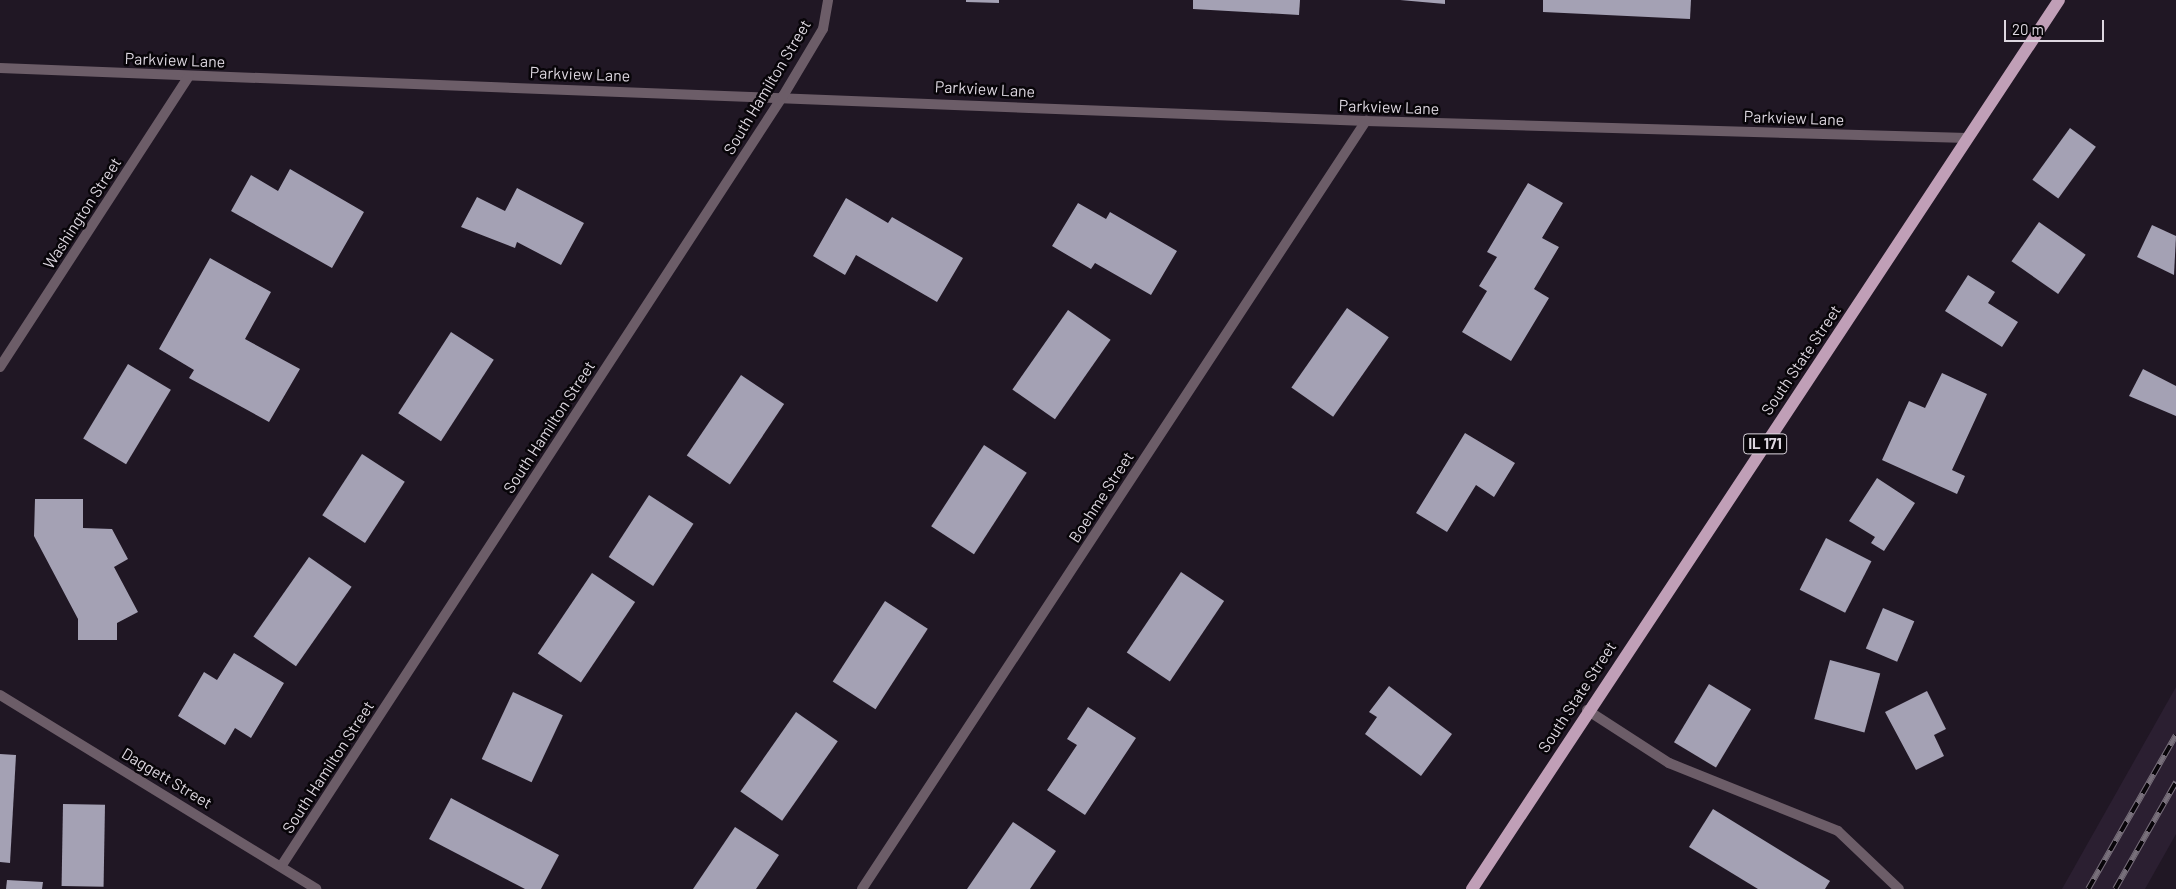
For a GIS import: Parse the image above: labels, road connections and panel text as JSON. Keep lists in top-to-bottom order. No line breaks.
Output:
{"streets":{"main road":["South State Street","IL 171"],"street":["Parkview Lane","South Hamilton Street","Washington Street","Boehme Street","Daggett Street"]},"crossings":[["Parkview Lane","South Hamilton Street"],["Parkview Lane","Washington Street"],["Parkview Lane","South State Street"],["Parkview Lane","Boehme Street"],["South Hamilton Street","Daggett Street"]],"scale_bar":"20 m"}
